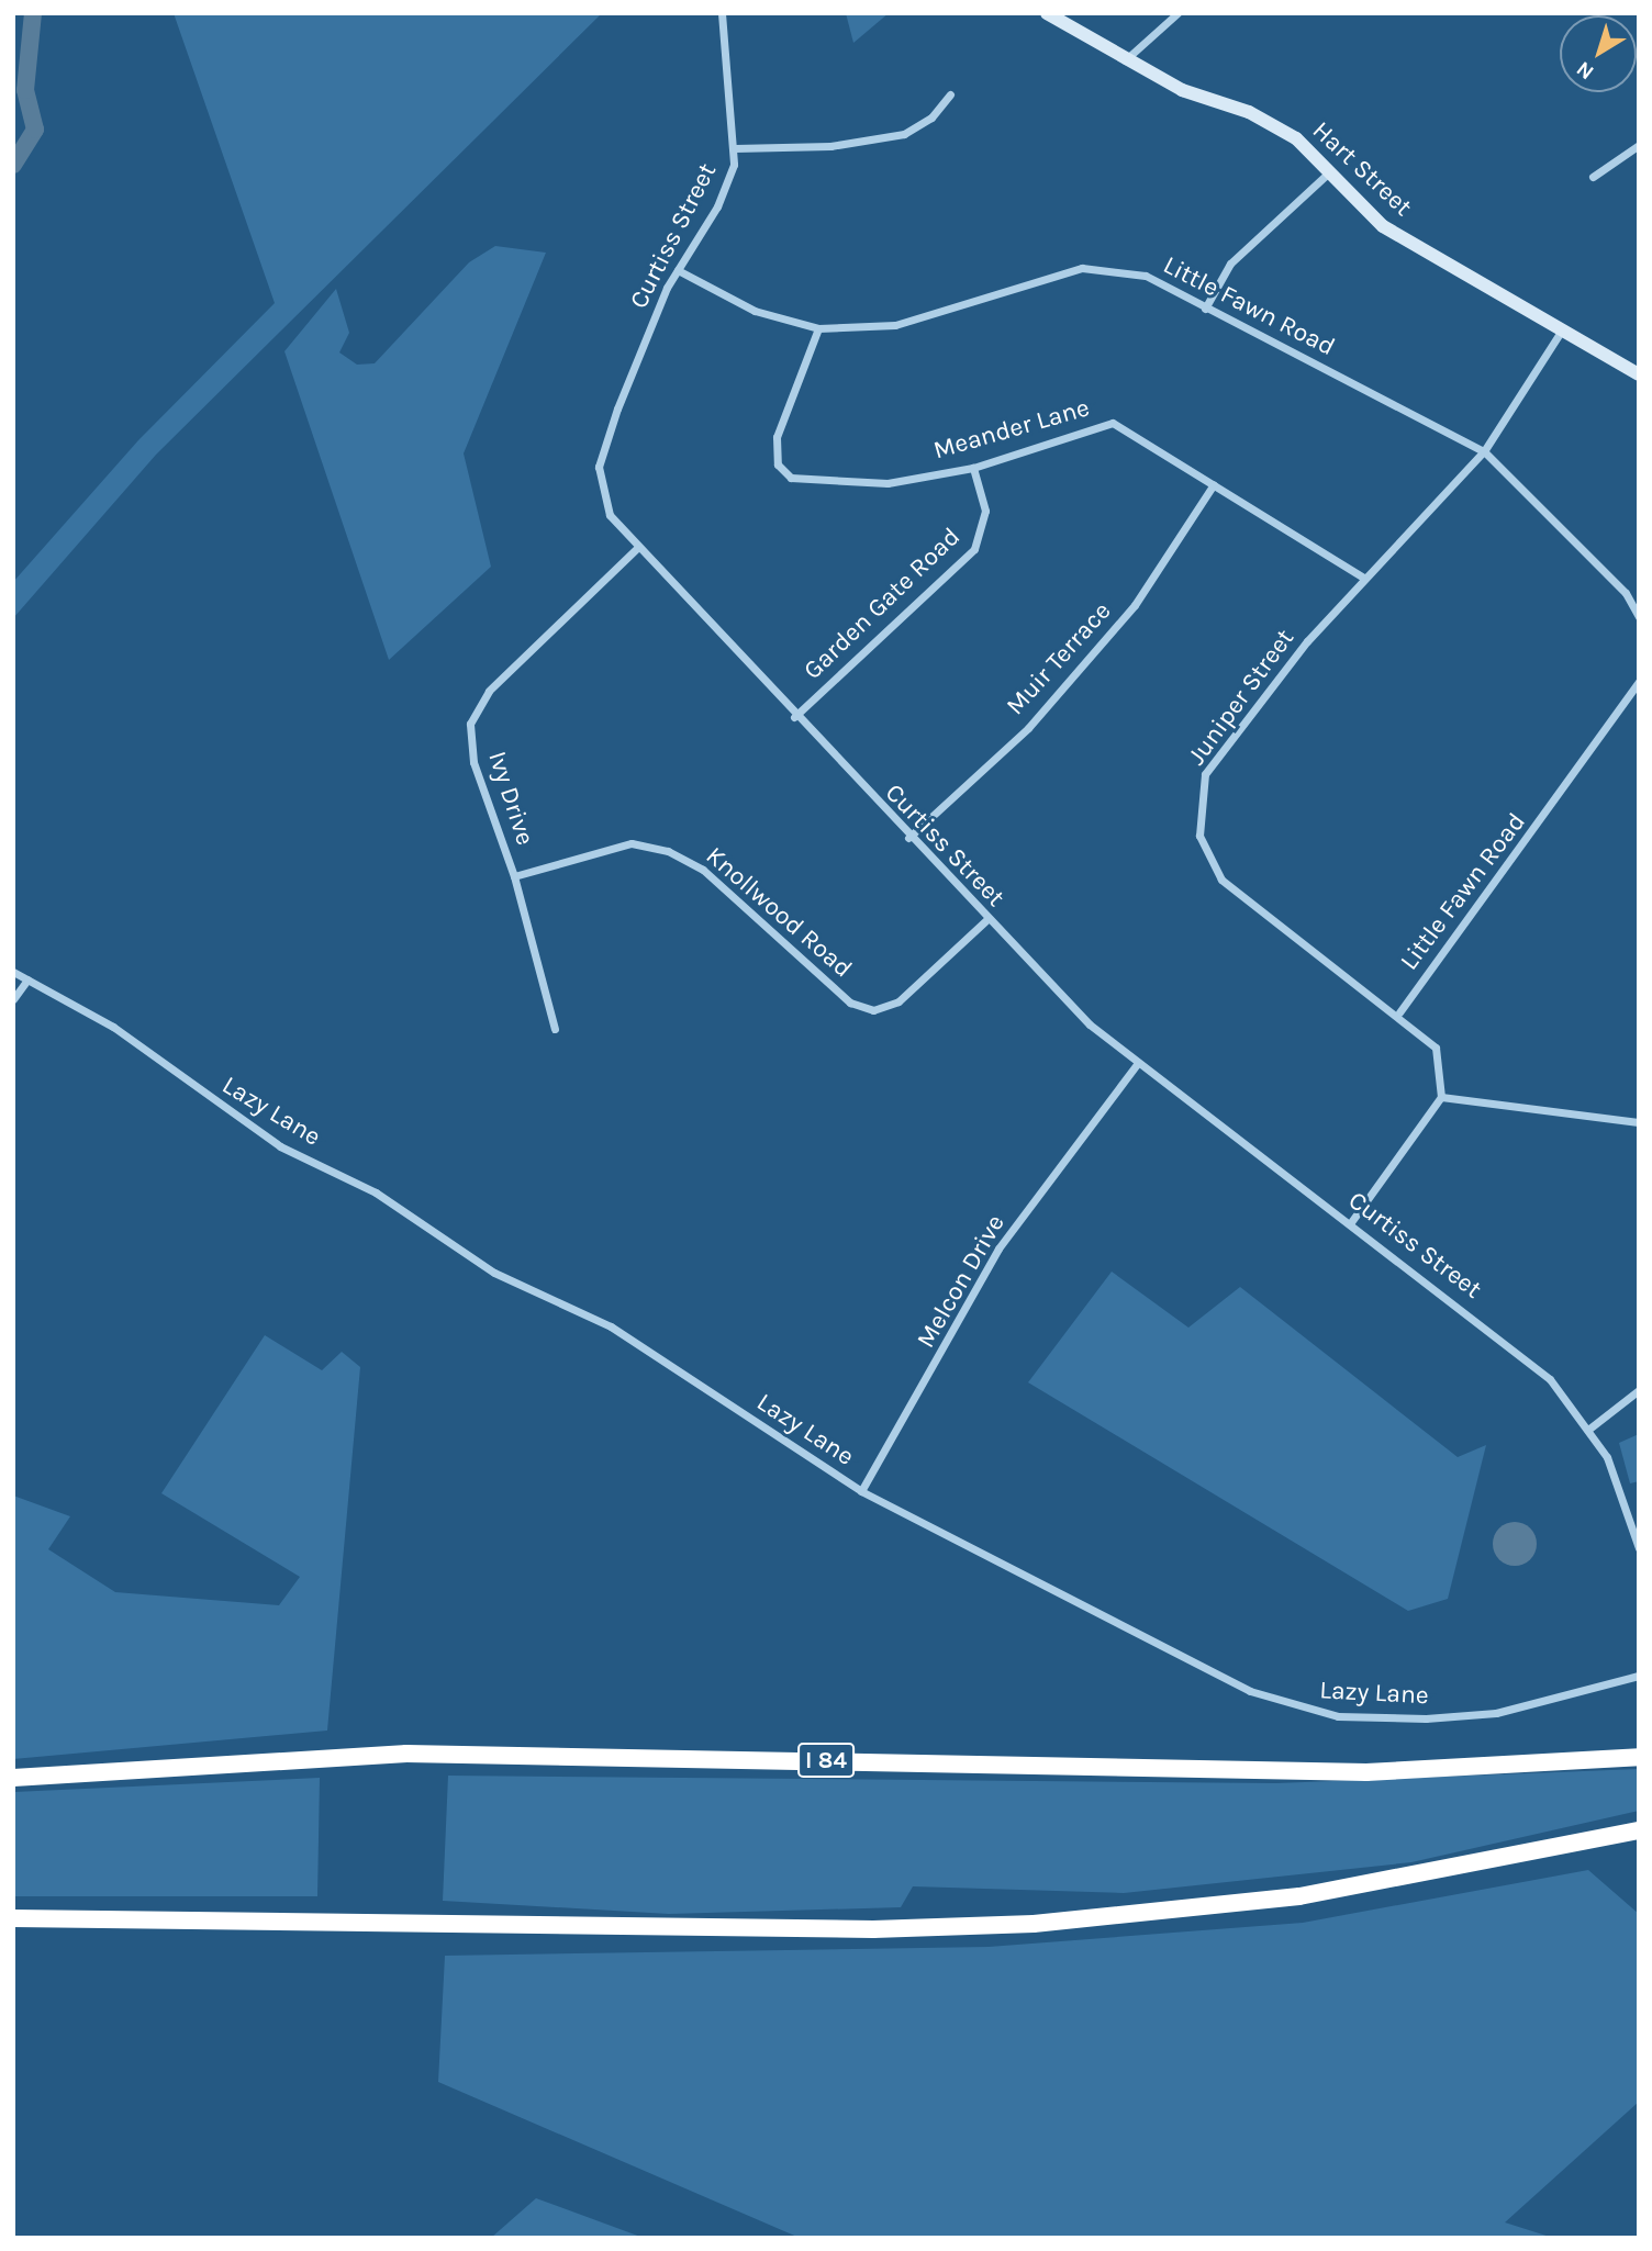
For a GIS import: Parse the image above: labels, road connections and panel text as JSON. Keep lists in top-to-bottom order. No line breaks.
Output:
{"streets":{"highway":["I 84"],"street":["Hart Street","Curtiss Street","Little Fawn Road","Meander Lane","Garden Gate Road","Muir Terrace","Juniper Street","Ivy Drive","Knollwood Road","Lazy Lane","Melcon Drive"]},"crossings":[["Hart Street","Juniper Street"],["Curtiss Street","Little Fawn Road"],["Curtiss Street","Garden Gate Road"],["Curtiss Street","Muir Terrace"],["Curtiss Street","Ivy Drive"],["Curtiss Street","Knollwood Road"],["Curtiss Street","Melcon Drive"],["Little Fawn Road","Meander Lane"],["Little Fawn Road","Juniper Street"],["Meander Lane","Garden Gate Road"],["Meander Lane","Muir Terrace"],["Meander Lane","Juniper Street"],["Ivy Drive","Knollwood Road"],["Lazy Lane","Melcon Drive"]],"north":"bottom left"}
